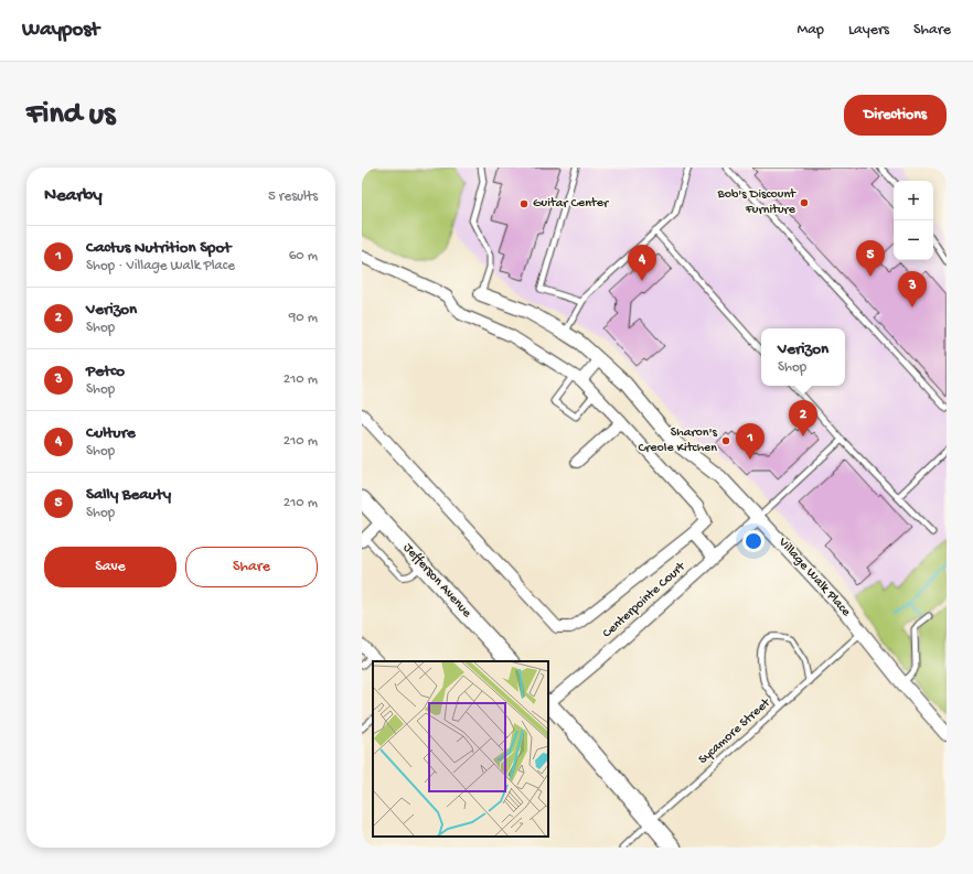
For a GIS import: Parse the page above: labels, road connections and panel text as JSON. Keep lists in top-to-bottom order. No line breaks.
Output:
{"streets":{"main road":["Jefferson Avenue"],"street":["Village Walk Place","Centerpointe Court"],"lane":["Sycamore Street"]},"crossings":[["Village Walk Place","Centerpointe Court"],["Village Walk Place","Sycamore Street"]],"places":["Bob's Discount Furniture","Guitar Center","Sharon's Creole Kitchen"],"page":{"header":"Waypost","nav":["Map","Layers","Share"],"buttons":["Directions",["Save","Share"]],"title":"Find us","heading":["Nearby","5 results"],"map_buttons":["+","−"],"list":[{"mark":"1","name":"Cactus Nutrition Spot","note":"Shop · Village Walk Place","value":"60 m"},{"mark":"2","name":"Verizon","note":"Shop","value":"90 m"},{"mark":"3","name":"Petco","note":"Shop","value":"210 m"},{"mark":"4","name":"Culture","note":"Shop","value":"210 m"},{"mark":"5","name":"Sally Beauty","note":"Shop","value":"210 m"}],"pins":["5","4","3","2","1"],"popup":["Verizon","Shop"]}}
